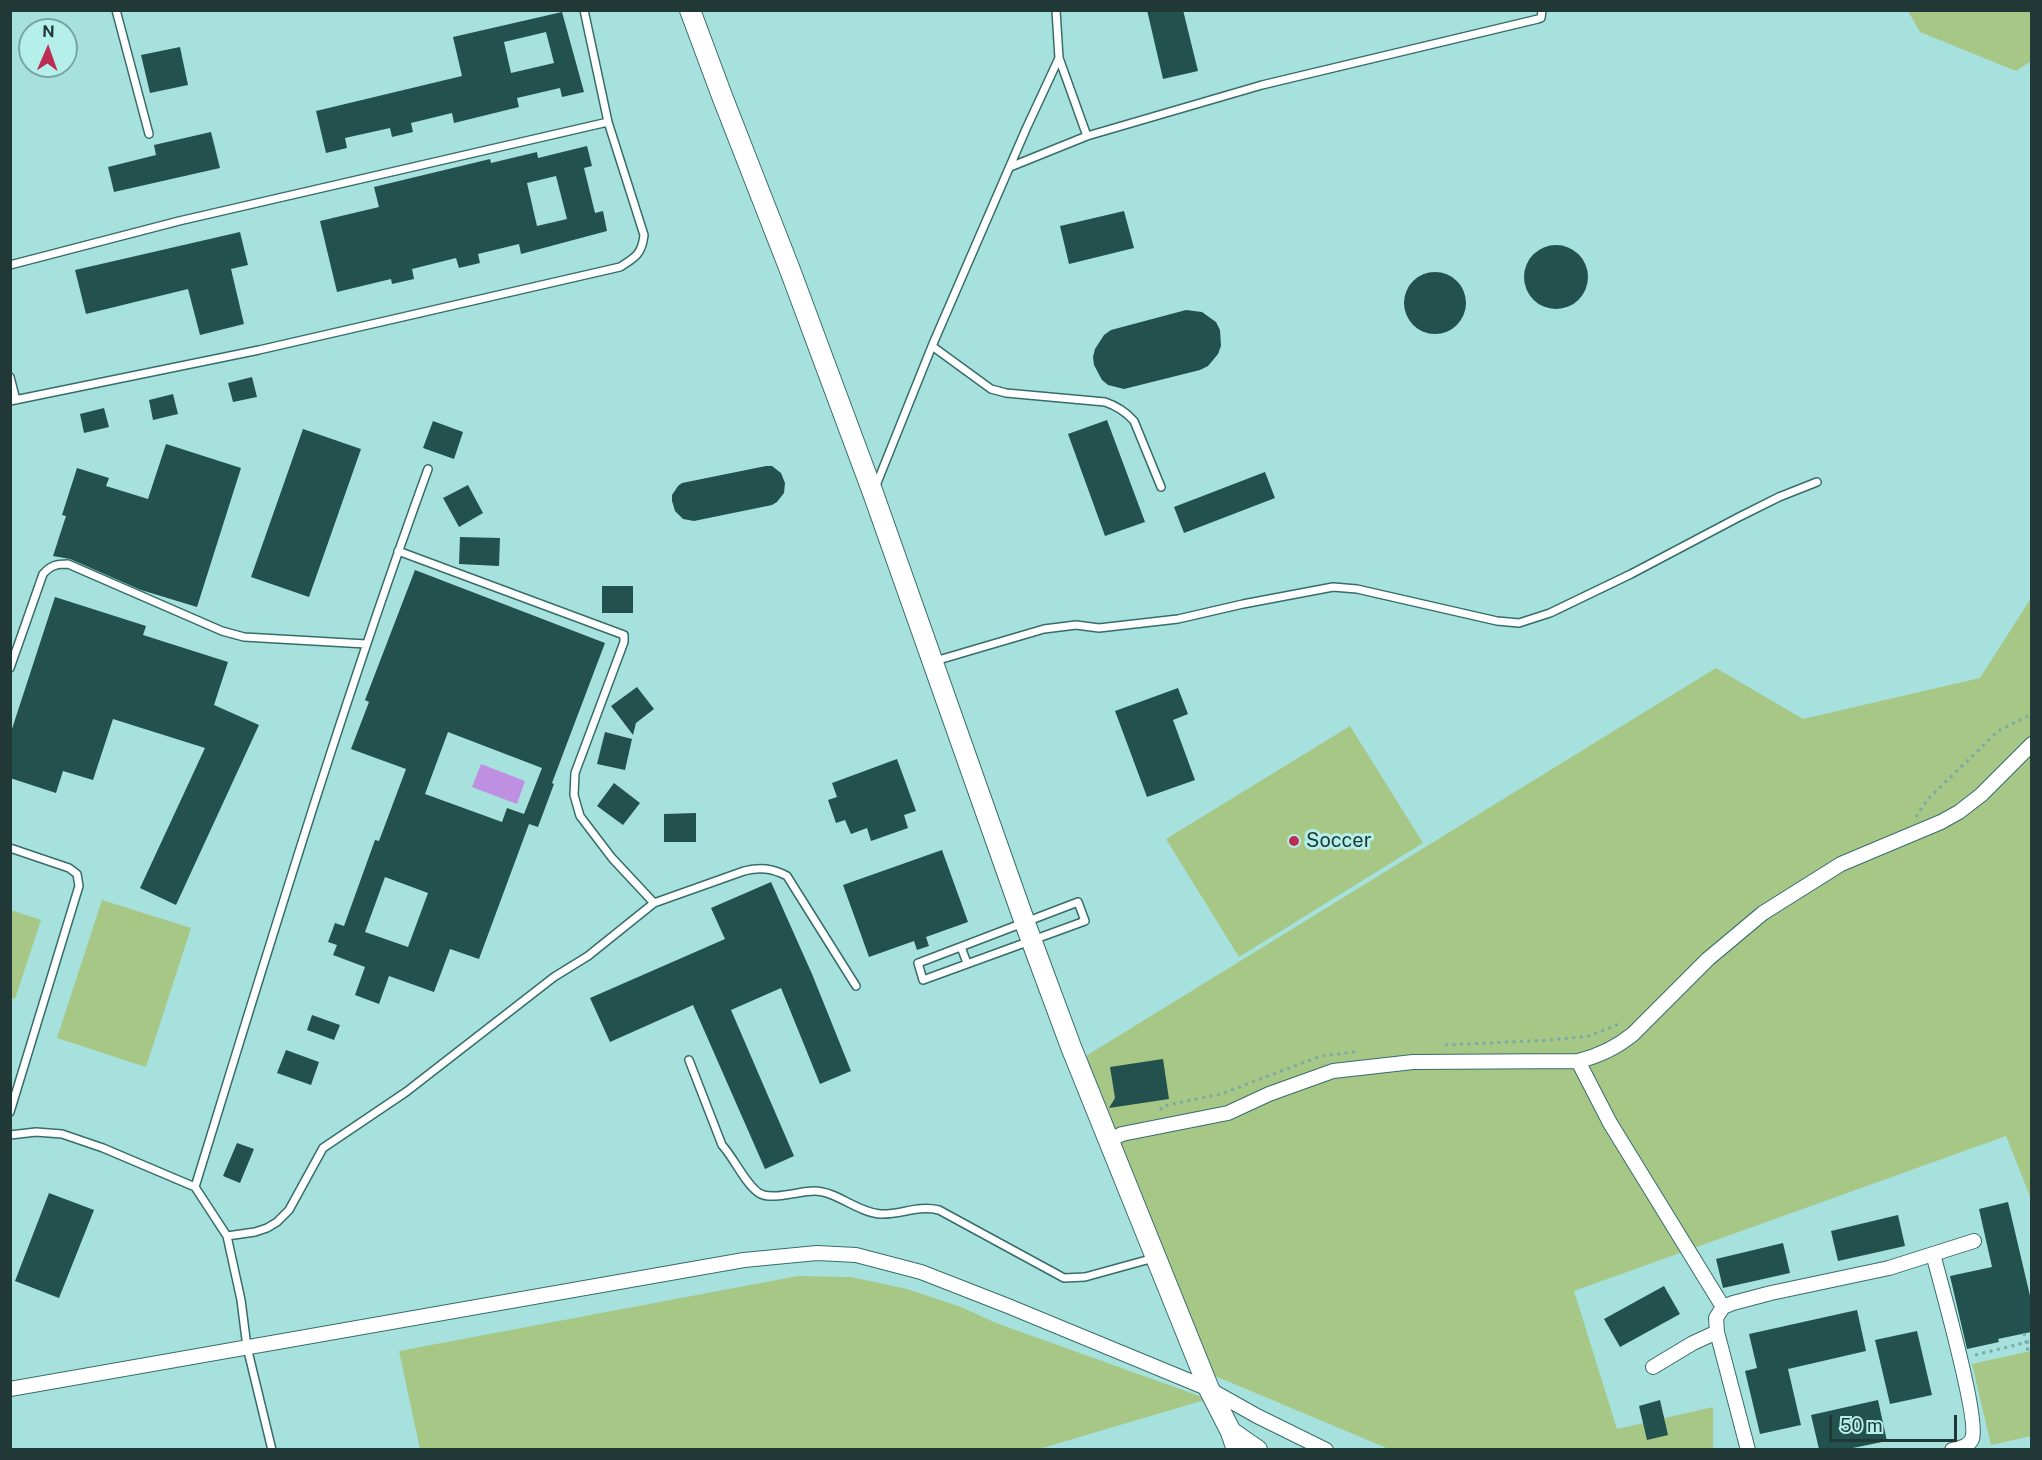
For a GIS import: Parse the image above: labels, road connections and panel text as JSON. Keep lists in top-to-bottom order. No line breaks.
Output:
{"places":["Soccer"],"scale_bar":"50 m","north":"top"}
